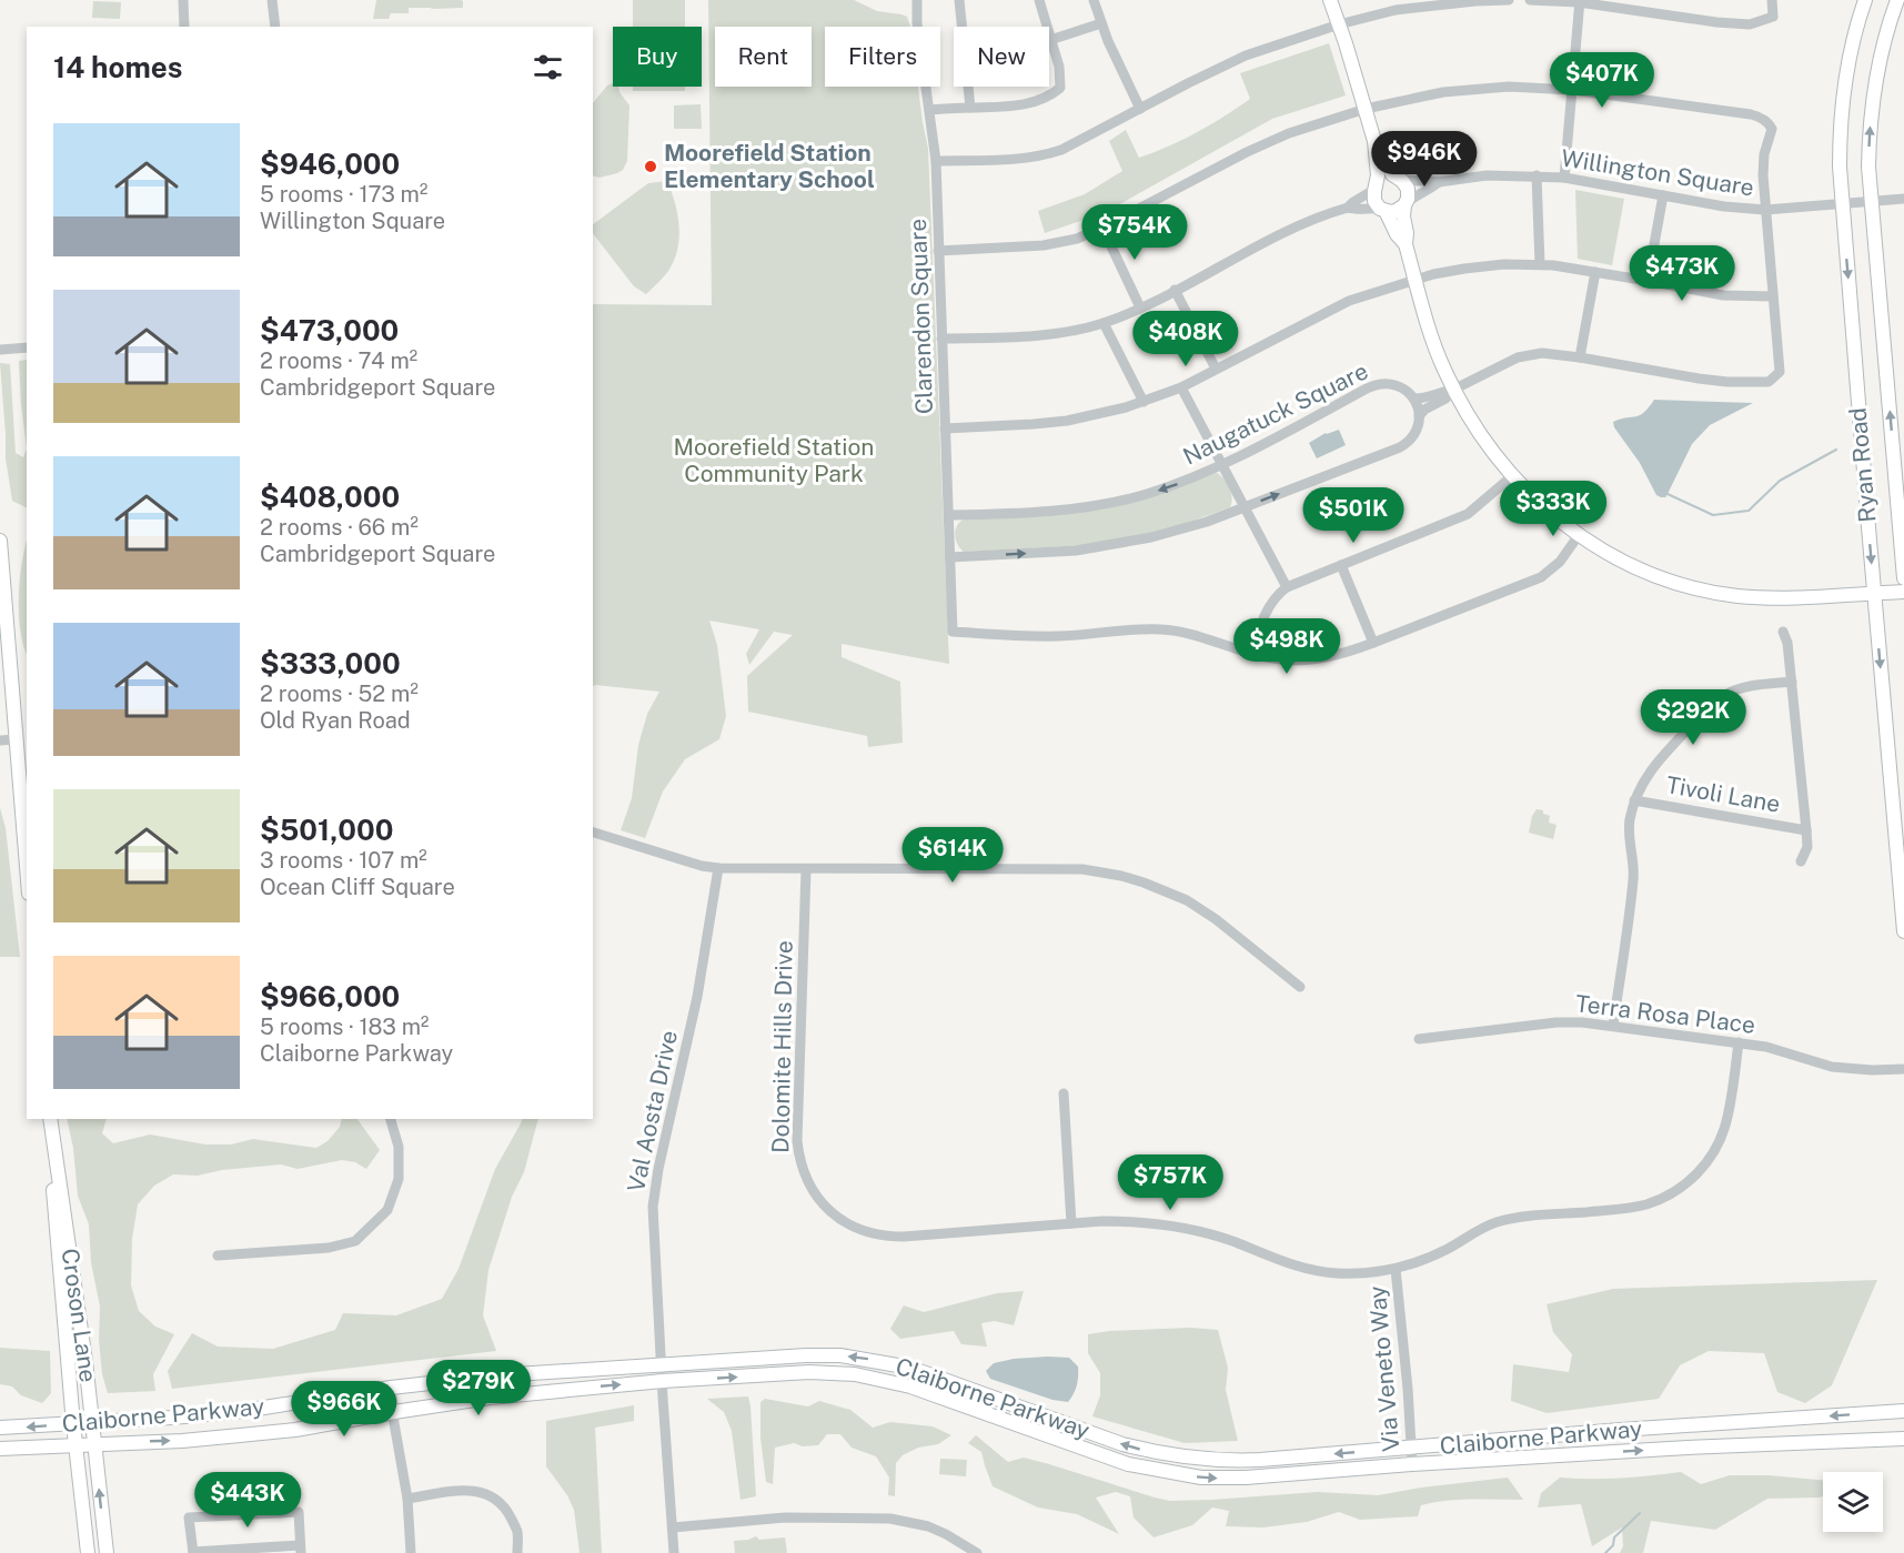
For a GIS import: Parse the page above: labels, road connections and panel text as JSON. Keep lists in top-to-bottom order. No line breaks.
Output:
{"streets":{"main road":["Ryan Road","Croson Lane","Claiborne Parkway"],"street":["Willington Square","Clarendon Square","Naugatuck Square","Tivoli Lane","Terra Rosa Place","Dolomite Hills Drive","Val Aosta Drive","Via Veneto Way"]},"crossings":[["Willington Square","Ryan Road"],["Clarendon Square","Naugatuck Square"],["Terra Rosa Place","Dolomite Hills Drive"],["Dolomite Hills Drive","Via Veneto Way"],["Val Aosta Drive","Claiborne Parkway"],["Croson Lane","Claiborne Parkway"],["Via Veneto Way","Claiborne Parkway"]],"parks":["Moorefield Station Community Park"],"places":["Moorefield Station Elementary School"],"page":{"chip":["Buy","Rent","Filters","New"],"heading":"14 homes","price":["$407K","$946K","$754K","$473K","$408K","$333K","$501K","$498K","$292K","$614K","$757K","$279K","$966K","$443K"],"list":[{"name":"$946,000","note":"5 rooms · 173 m² · Willington Square"},{"name":"$473,000","note":"2 rooms · 74 m² · Cambridgeport Square"},{"name":"$408,000","note":"2 rooms · 66 m² · Cambridgeport Square"},{"name":"$333,000","note":"2 rooms · 52 m² · Old Ryan Road"},{"name":"$501,000","note":"3 rooms · 107 m² · Ocean Cliff Square"},{"name":"$966,000","note":"5 rooms · 183 m² · Claiborne Parkway"}]}}
